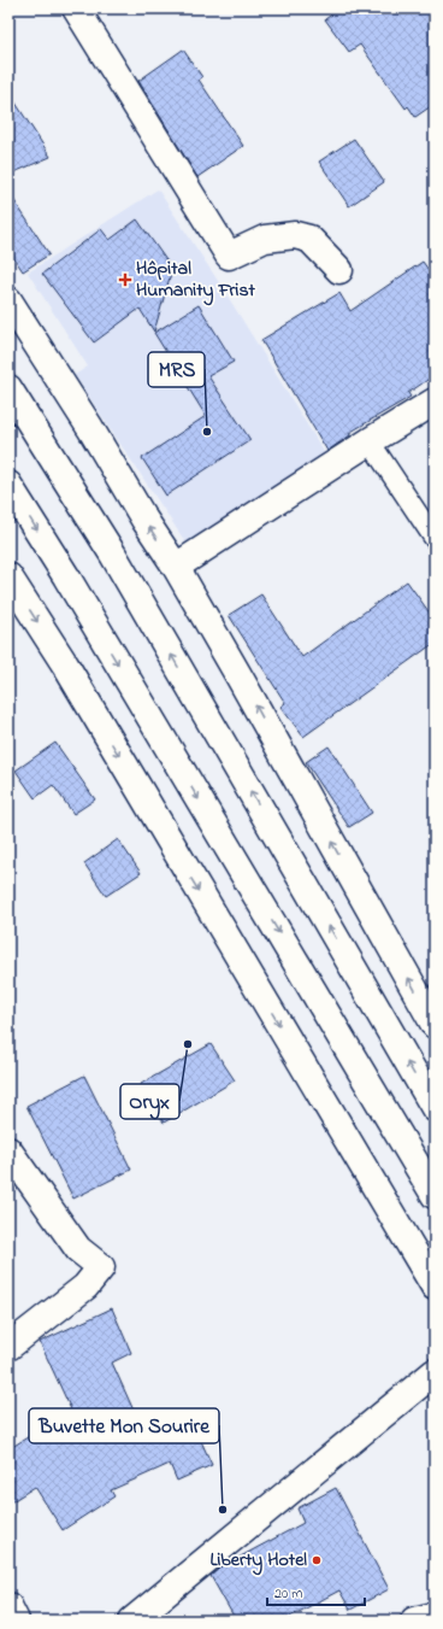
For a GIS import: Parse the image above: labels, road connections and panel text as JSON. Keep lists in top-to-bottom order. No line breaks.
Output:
{"places":{"health":["Hôpital Humanity Frist"],"other":["MRS","Oryx","Buvette Mon Sourire","Liberty Hotel"]},"scale_bar":"20 m"}
